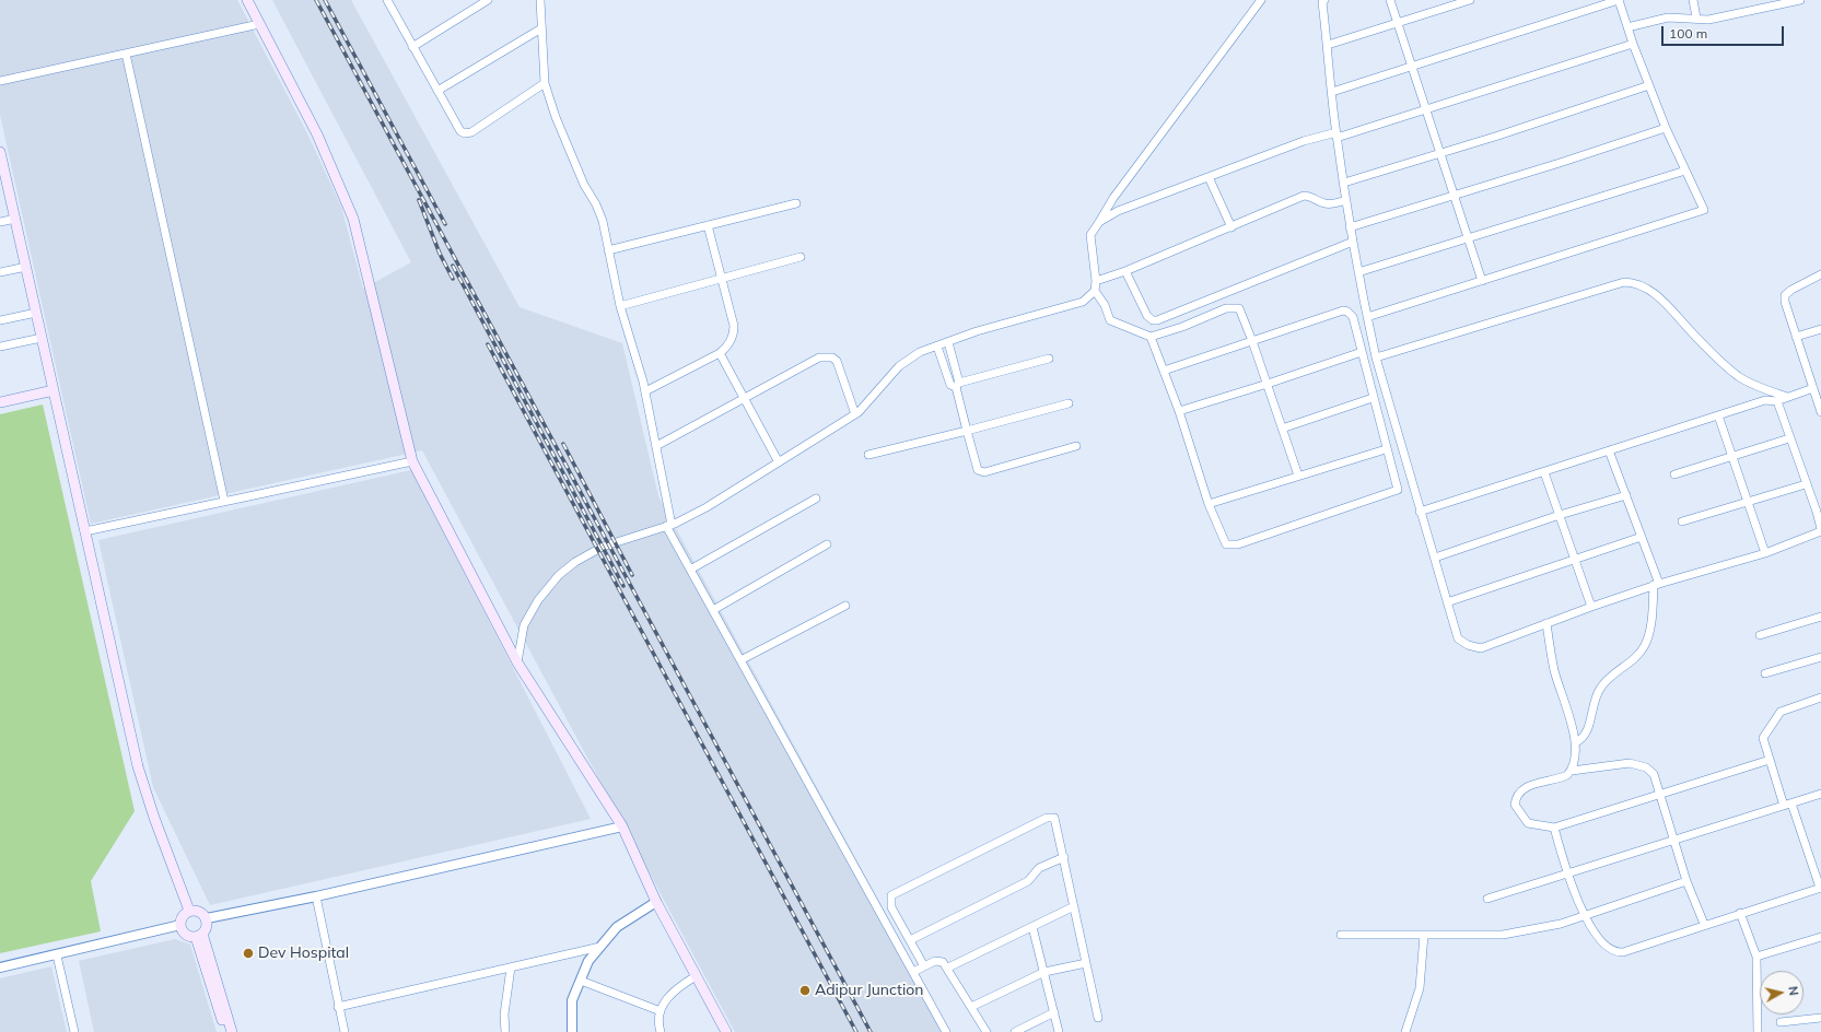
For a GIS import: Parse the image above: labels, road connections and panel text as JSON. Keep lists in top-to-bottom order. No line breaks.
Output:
{"places":["Dev Hospital","Adipur Junction"],"scale_bar":"100 m","north":"right"}
